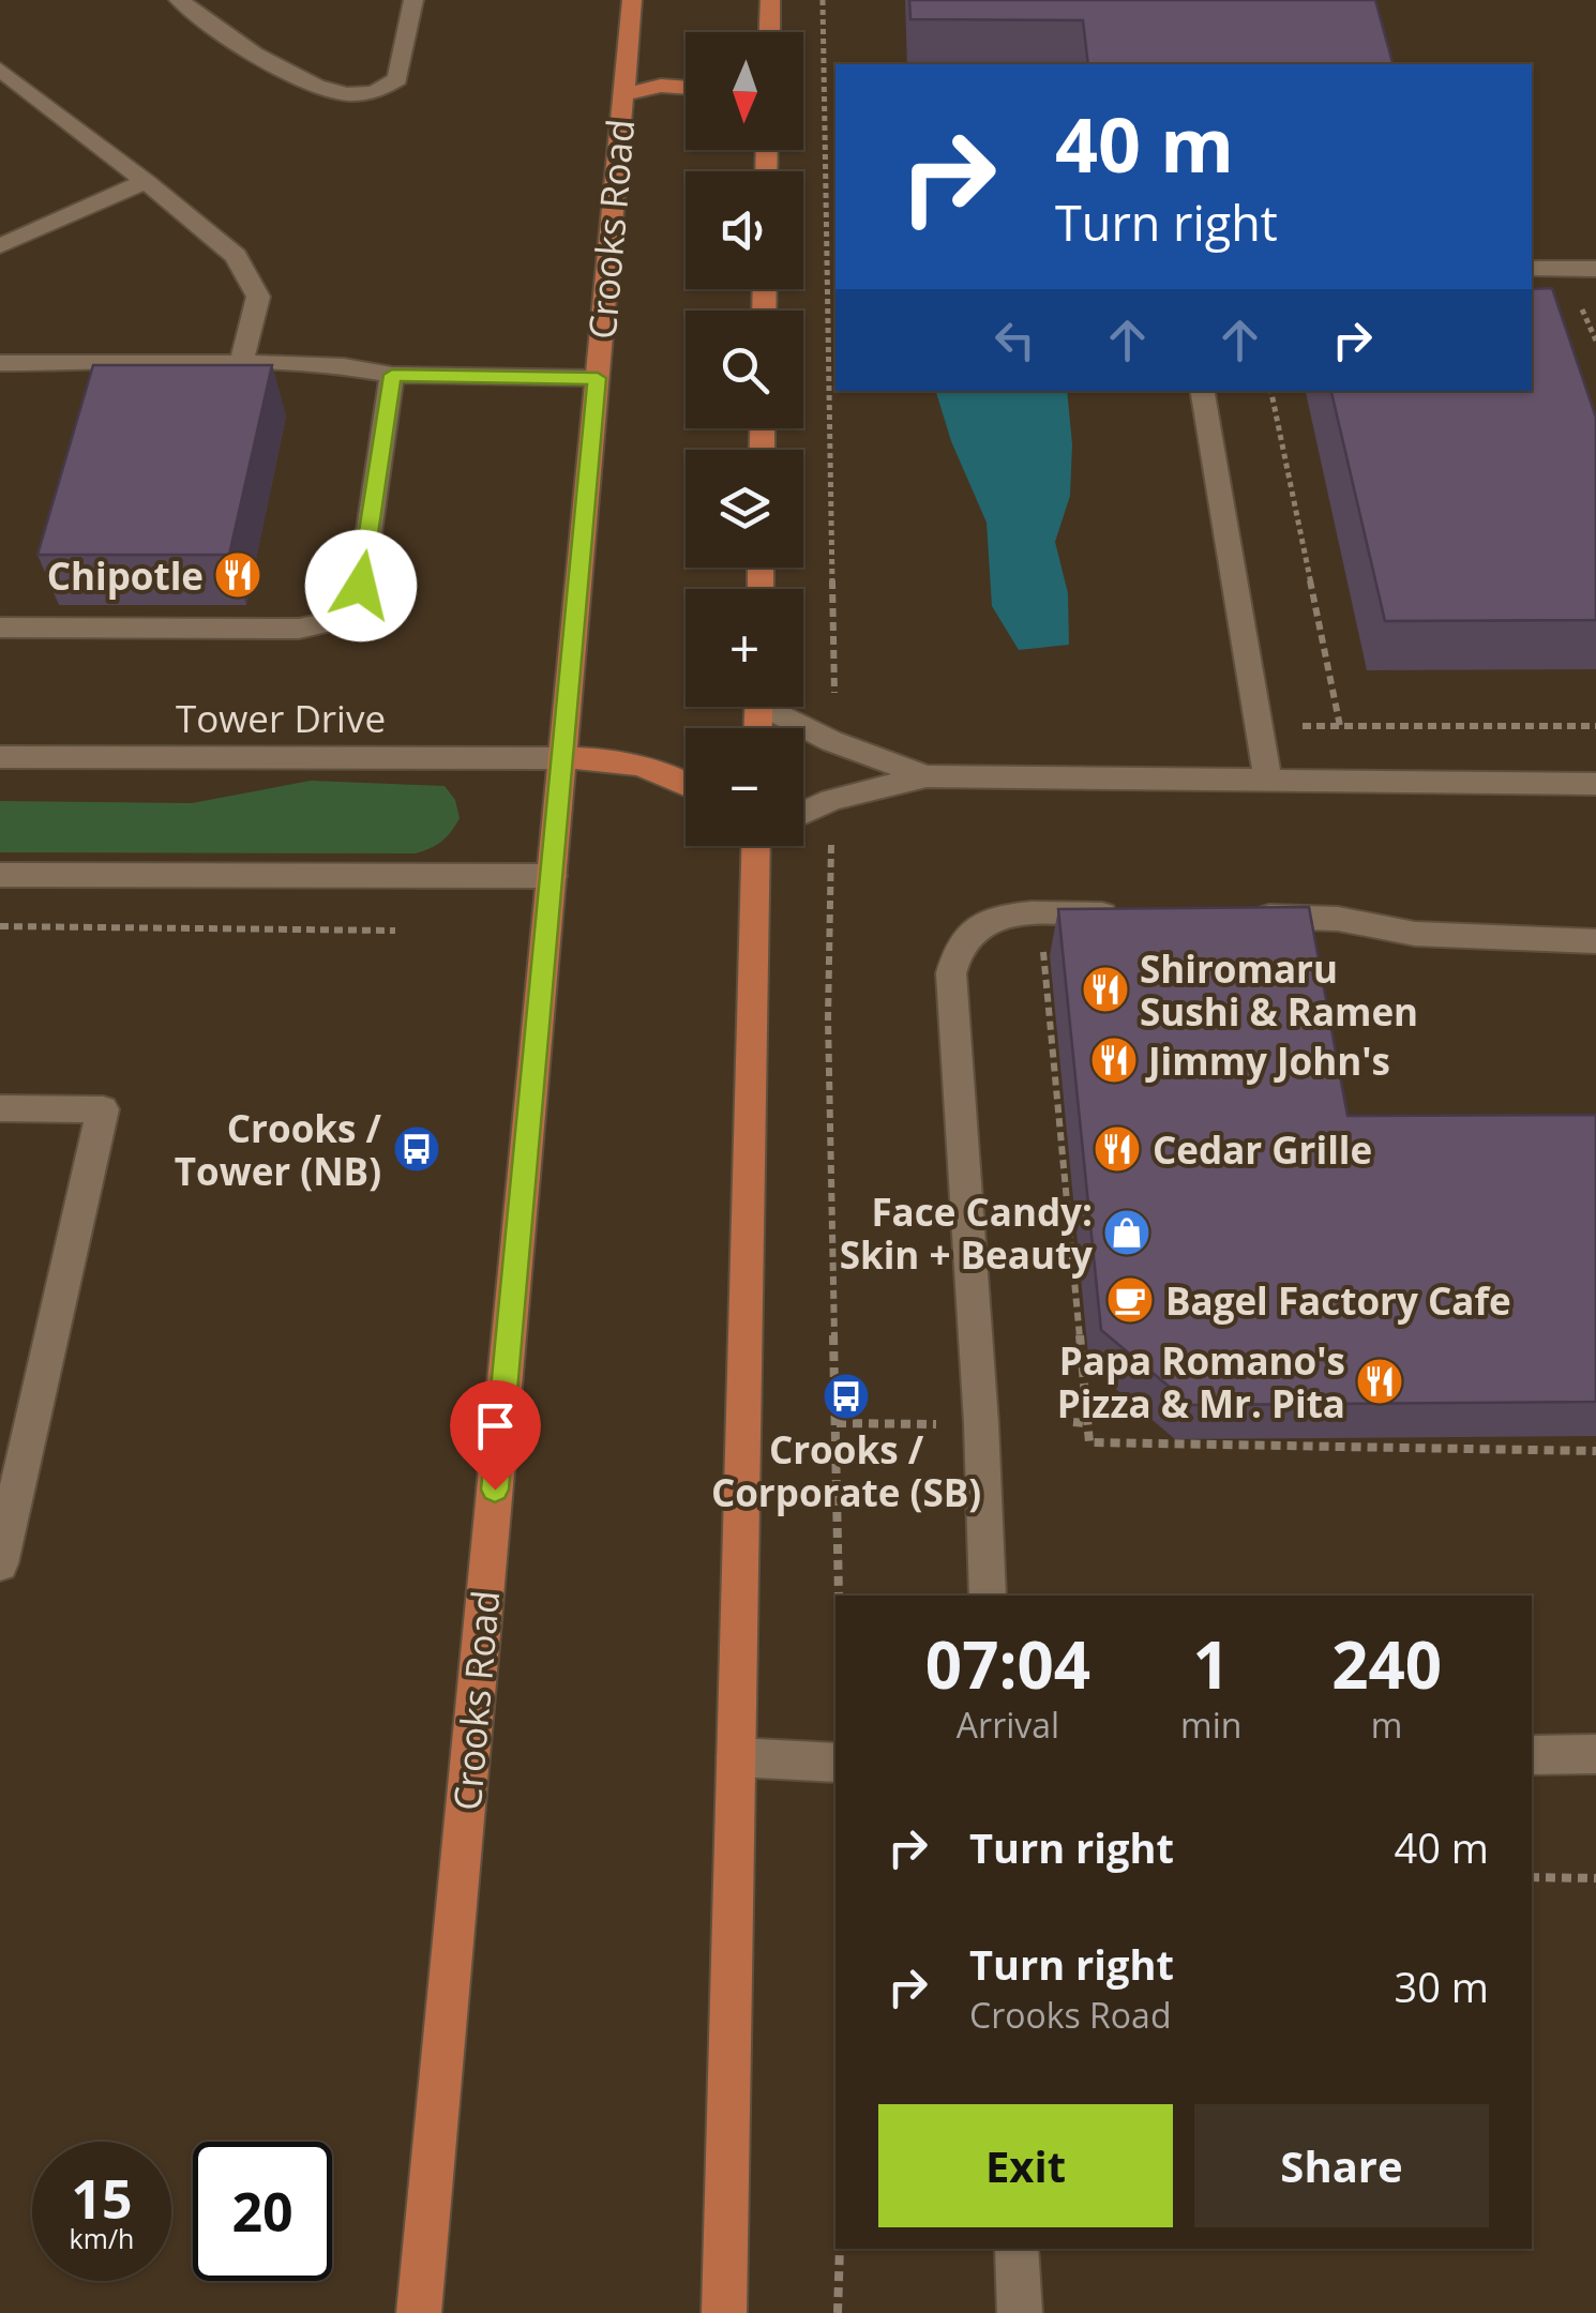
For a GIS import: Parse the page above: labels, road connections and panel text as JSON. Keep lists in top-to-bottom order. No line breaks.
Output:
{"streets":{"main road":["Crooks Road"],"street":["Tower Drive"]},"crossings":[["Crooks Road","Tower Drive"]],"places":{"restaurant":["Chipotle","Shiromaru Sushi & Ramen","Jimmy John's","Cedar Grille","Papa Romano's Pizza & Mr. Pita"],"bus stop":["Crooks / Tower (NB)","Crooks / Corporate (SB)"],"shop":["Face Candy: Skin + Beauty"],"cafe":["Bagel Factory Cafe"]},"north":"bottom","page":{"map_buttons":["+","−"],"turn":["40 m","Turn right"],"eta":["07:04","Arrival","1","min","240","m"],"list":[{"name":"Turn right","value":"40 m"},{"name":"Turn right","note":"Crooks Road","value":"30 m"}],"buttons":["Exit","Share"],"speed":"15 km/h","limit":"20"}}
